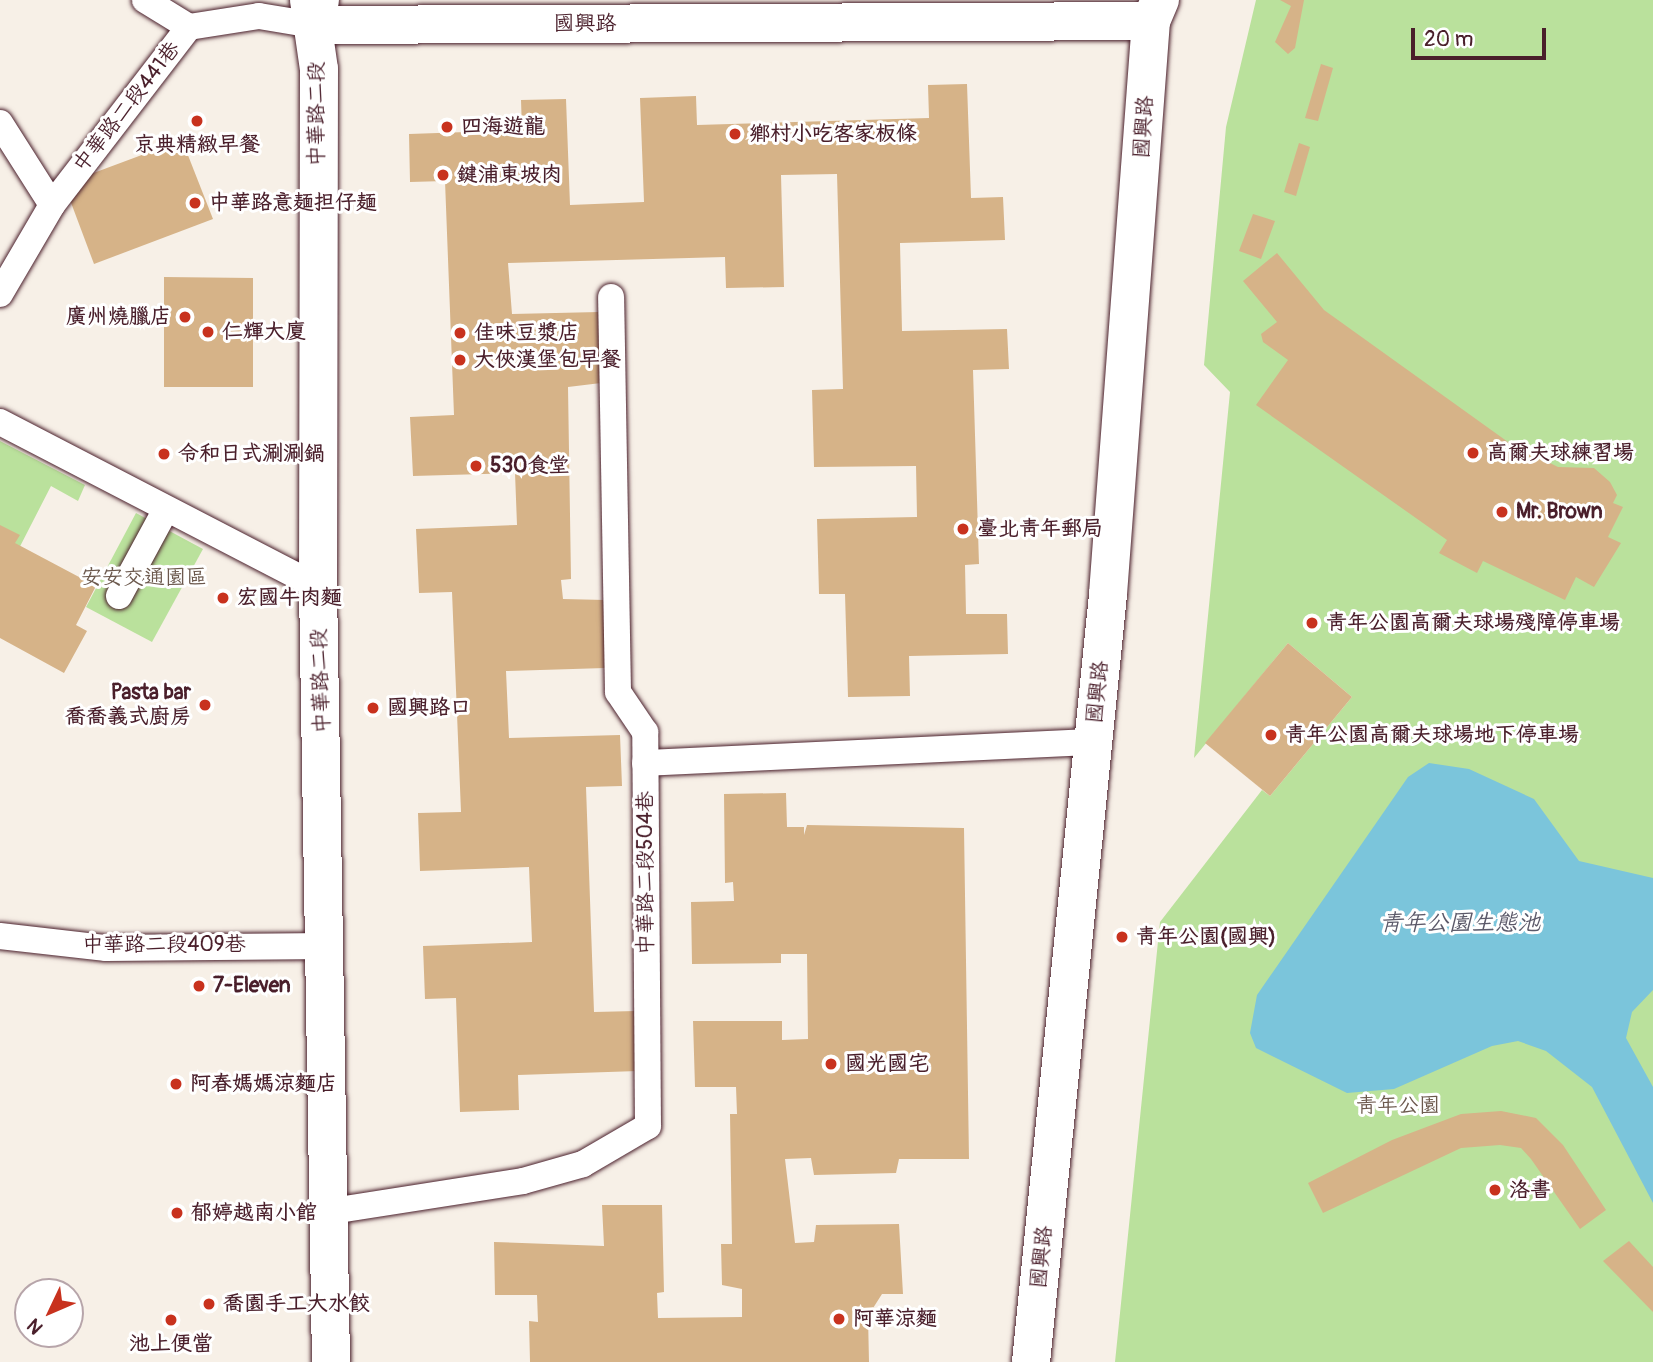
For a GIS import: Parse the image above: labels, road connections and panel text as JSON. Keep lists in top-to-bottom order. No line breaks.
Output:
{"streets":{"street":["國興路","中華路二段"],"lane":["中華路二段441巷","中華路二段504巷","中華路二段409巷"]},"crossings":[["國興路","中華路二段441巷"],["國興路","中華路二段"],["中華路二段441巷","中華路二段"],["中華路二段","中華路二段504巷"],["中華路二段","中華路二段409巷"]],"water":["青年公園生態池"],"parks":["安安交通園區","青年公園"],"places":["京典精緻早餐","四海遊龍","鄉村小吃客家板條","鍵浦東坡肉","中華路意麺担仔麺","廣州燒臘店","仁輝大廈","佳味豆漿店","大俠漢堡包早餐","高爾夫球練習場","令和日式涮涮鍋","530食堂","Mr. Brown","臺北青年郵局","宏國牛肉麵","青年公園高爾夫球場殘障停車場","Pasta bar 喬喬義式廚房","國興路口","青年公園高爾夫球場地下停車場","青年公園(國興)","7-Eleven","國光國宅","阿春媽媽涼麵店","洛書","郁婷越南小館","喬園手工大水餃","阿華涼麵","池上便當"],"scale_bar":"20 m","north":"bottom left"}
